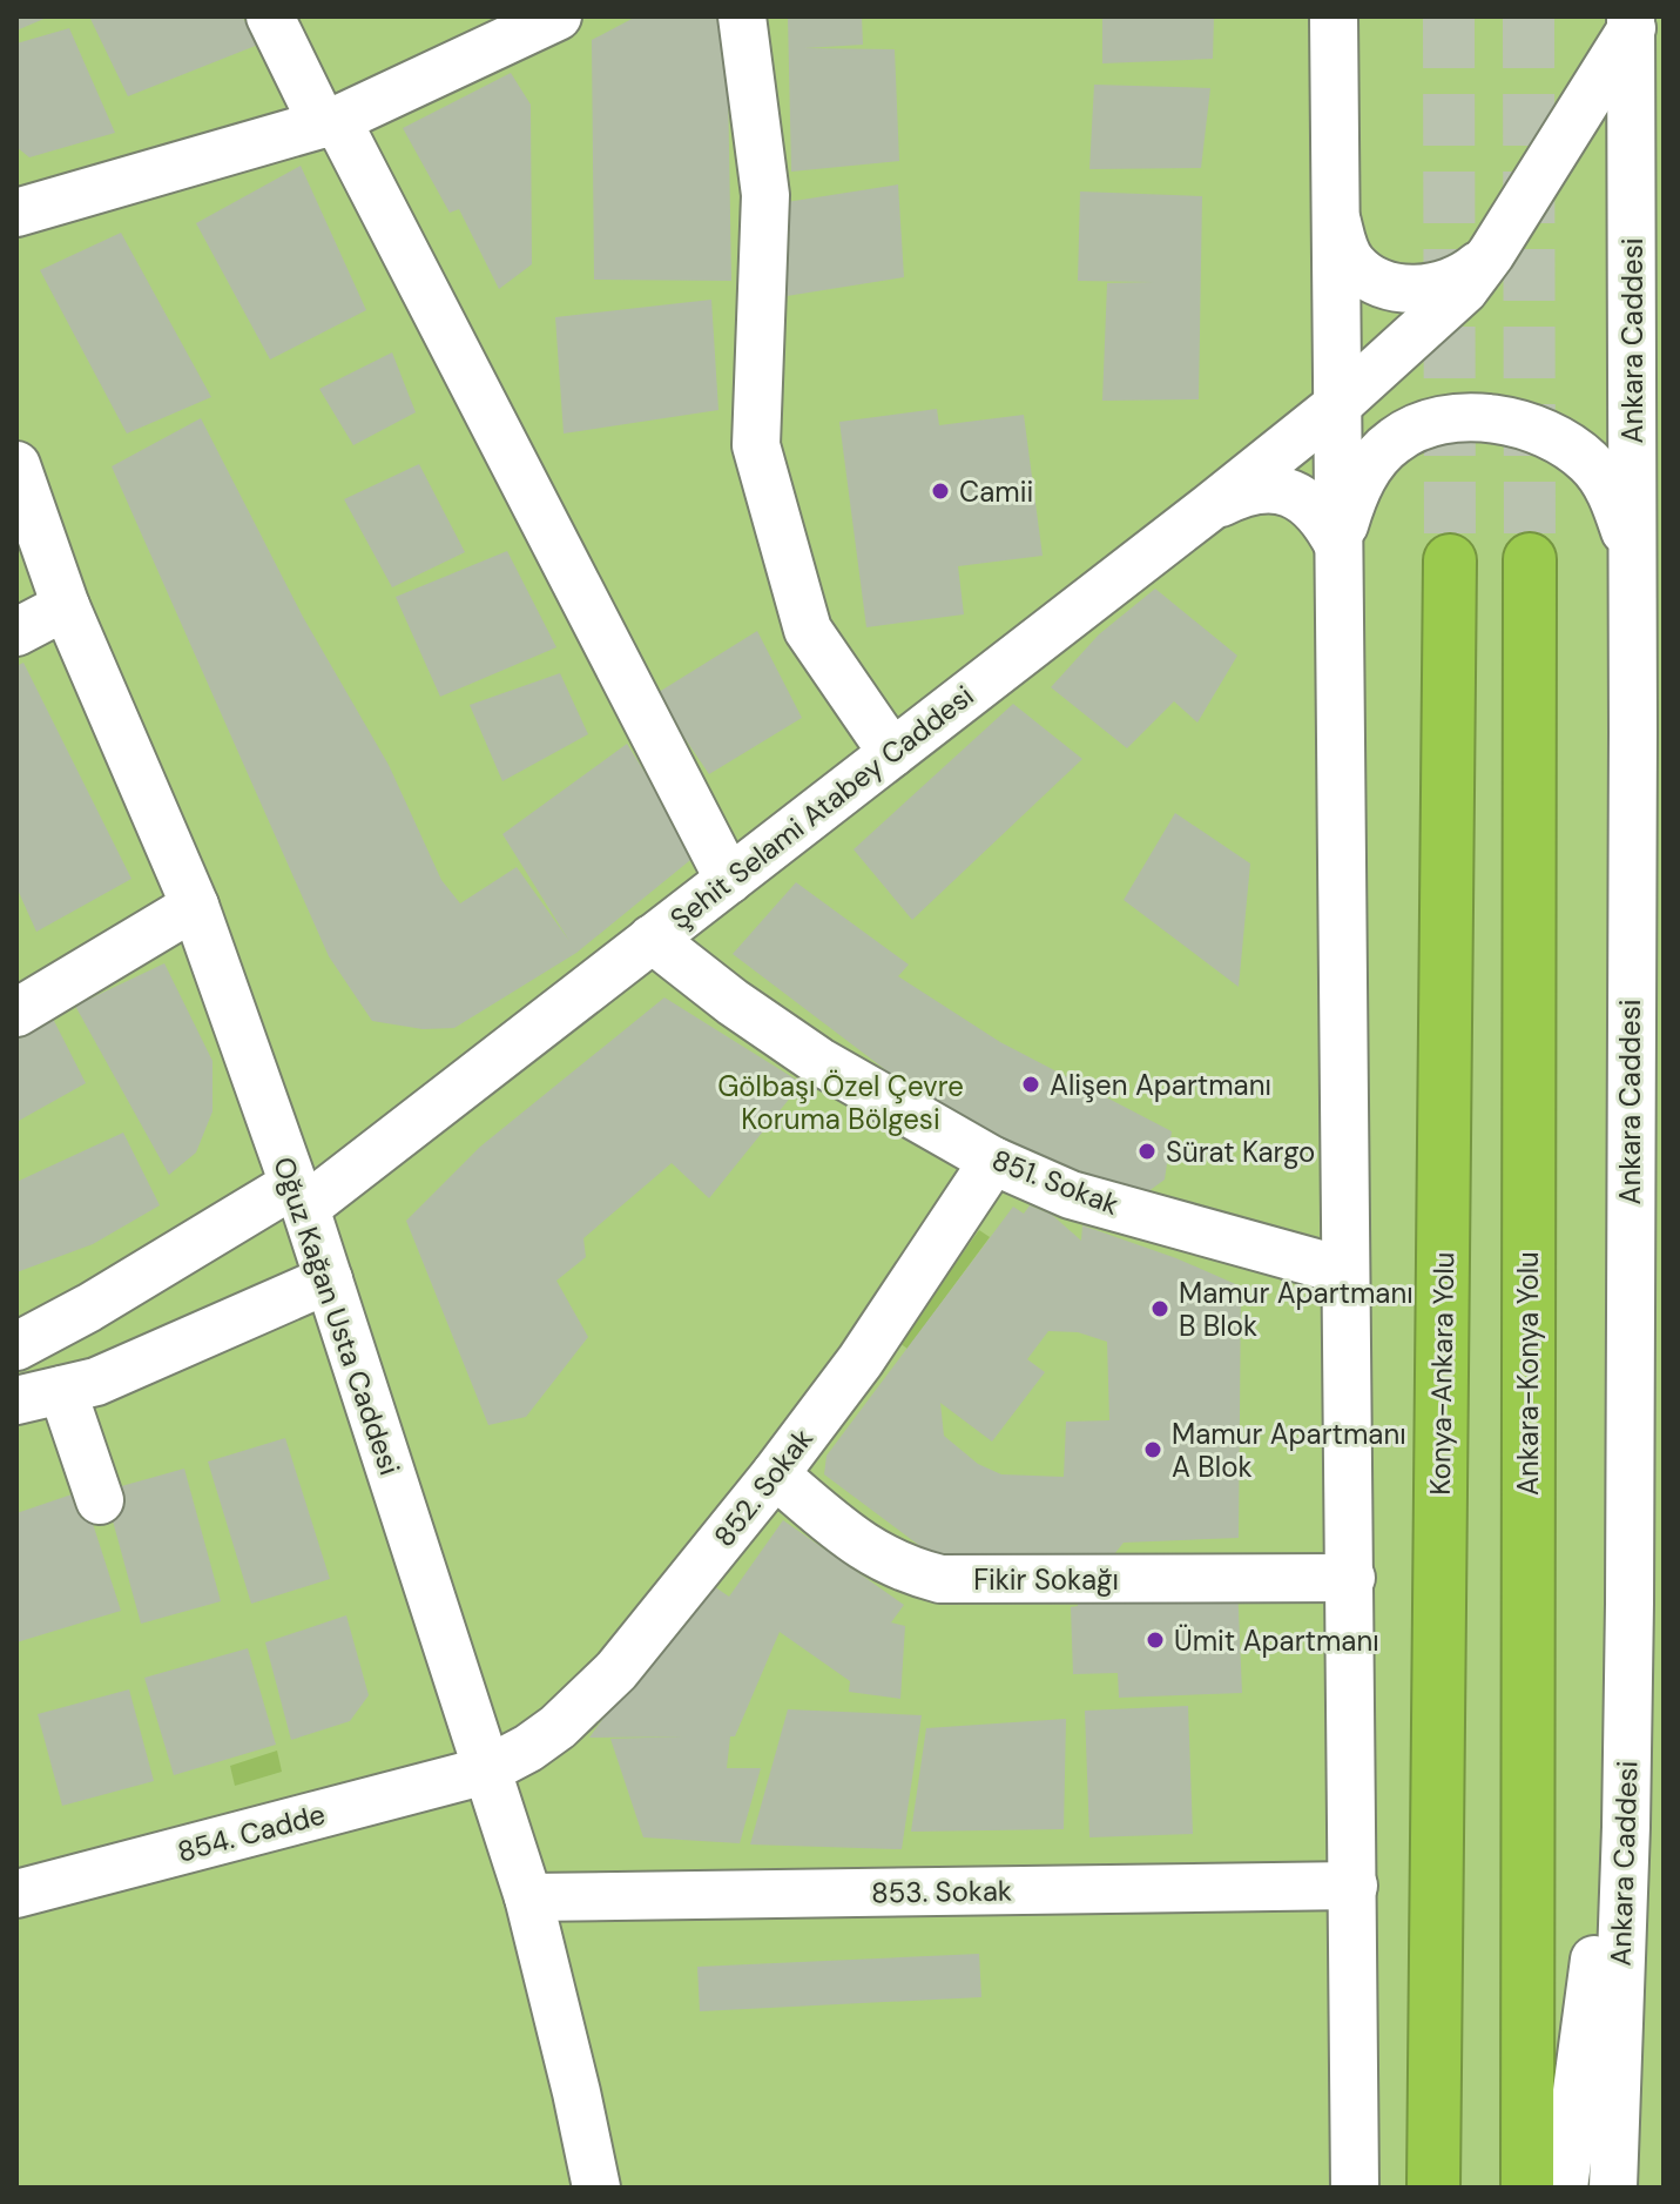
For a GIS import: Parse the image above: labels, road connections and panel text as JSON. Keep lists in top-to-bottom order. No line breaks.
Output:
{"streets":{"highway":["Konya-Ankara Yolu","Ankara-Konya Yolu"],"street":["Ankara Caddesi","Şehit Selami Atabey Caddesi","851. Sokak","Oğuz Kağan Usta Caddesi","852. Sokak","Fikir Sokağı","854. Cadde","853. Sokak"]},"crossings":[["Ankara Caddesi","Şehit Selami Atabey Caddesi"],["Şehit Selami Atabey Caddesi","851. Sokak"],["Şehit Selami Atabey Caddesi","Oğuz Kağan Usta Caddesi"],["851. Sokak","852. Sokak"],["Oğuz Kağan Usta Caddesi","852. Sokak"],["Oğuz Kağan Usta Caddesi","854. Cadde"],["Oğuz Kağan Usta Caddesi","853. Sokak"],["852. Sokak","Fikir Sokağı"],["852. Sokak","854. Cadde"]],"parks":["Gölbaşı Özel Çevre Koruma Bölgesi"],"places":["Camii","Alişen Apartmanı","Sürat Kargo","Mamur Apartmanı B Blok","Mamur Apartmanı A Blok","Ümit Apartmanı"]}
